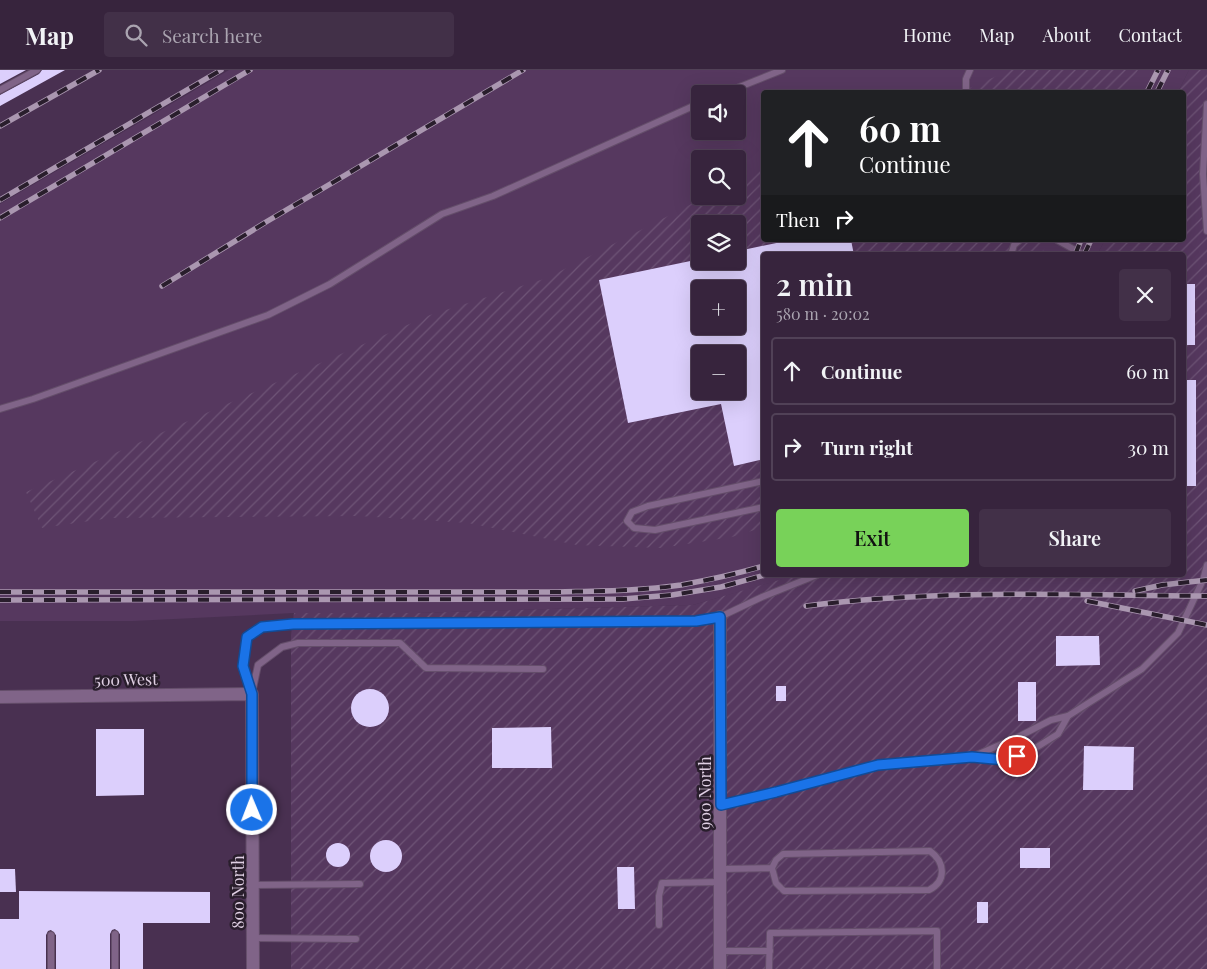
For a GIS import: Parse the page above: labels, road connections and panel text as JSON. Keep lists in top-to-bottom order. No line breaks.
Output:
{"streets":{"street":["500 West","900 North","800 North"]},"crossings":[["500 West","800 North"]],"page":{"header":"Map","search":"Search here","nav":["Home","Map","About","Contact"],"map_buttons":["+","−"],"turn":["60 m","Continue"],"then":"Then","heading":["2 min","580 m · 20:02"],"list":[{"name":"Continue","value":"60 m"},{"name":"Turn right","value":"30 m"}],"buttons":["Exit","Share"]}}
